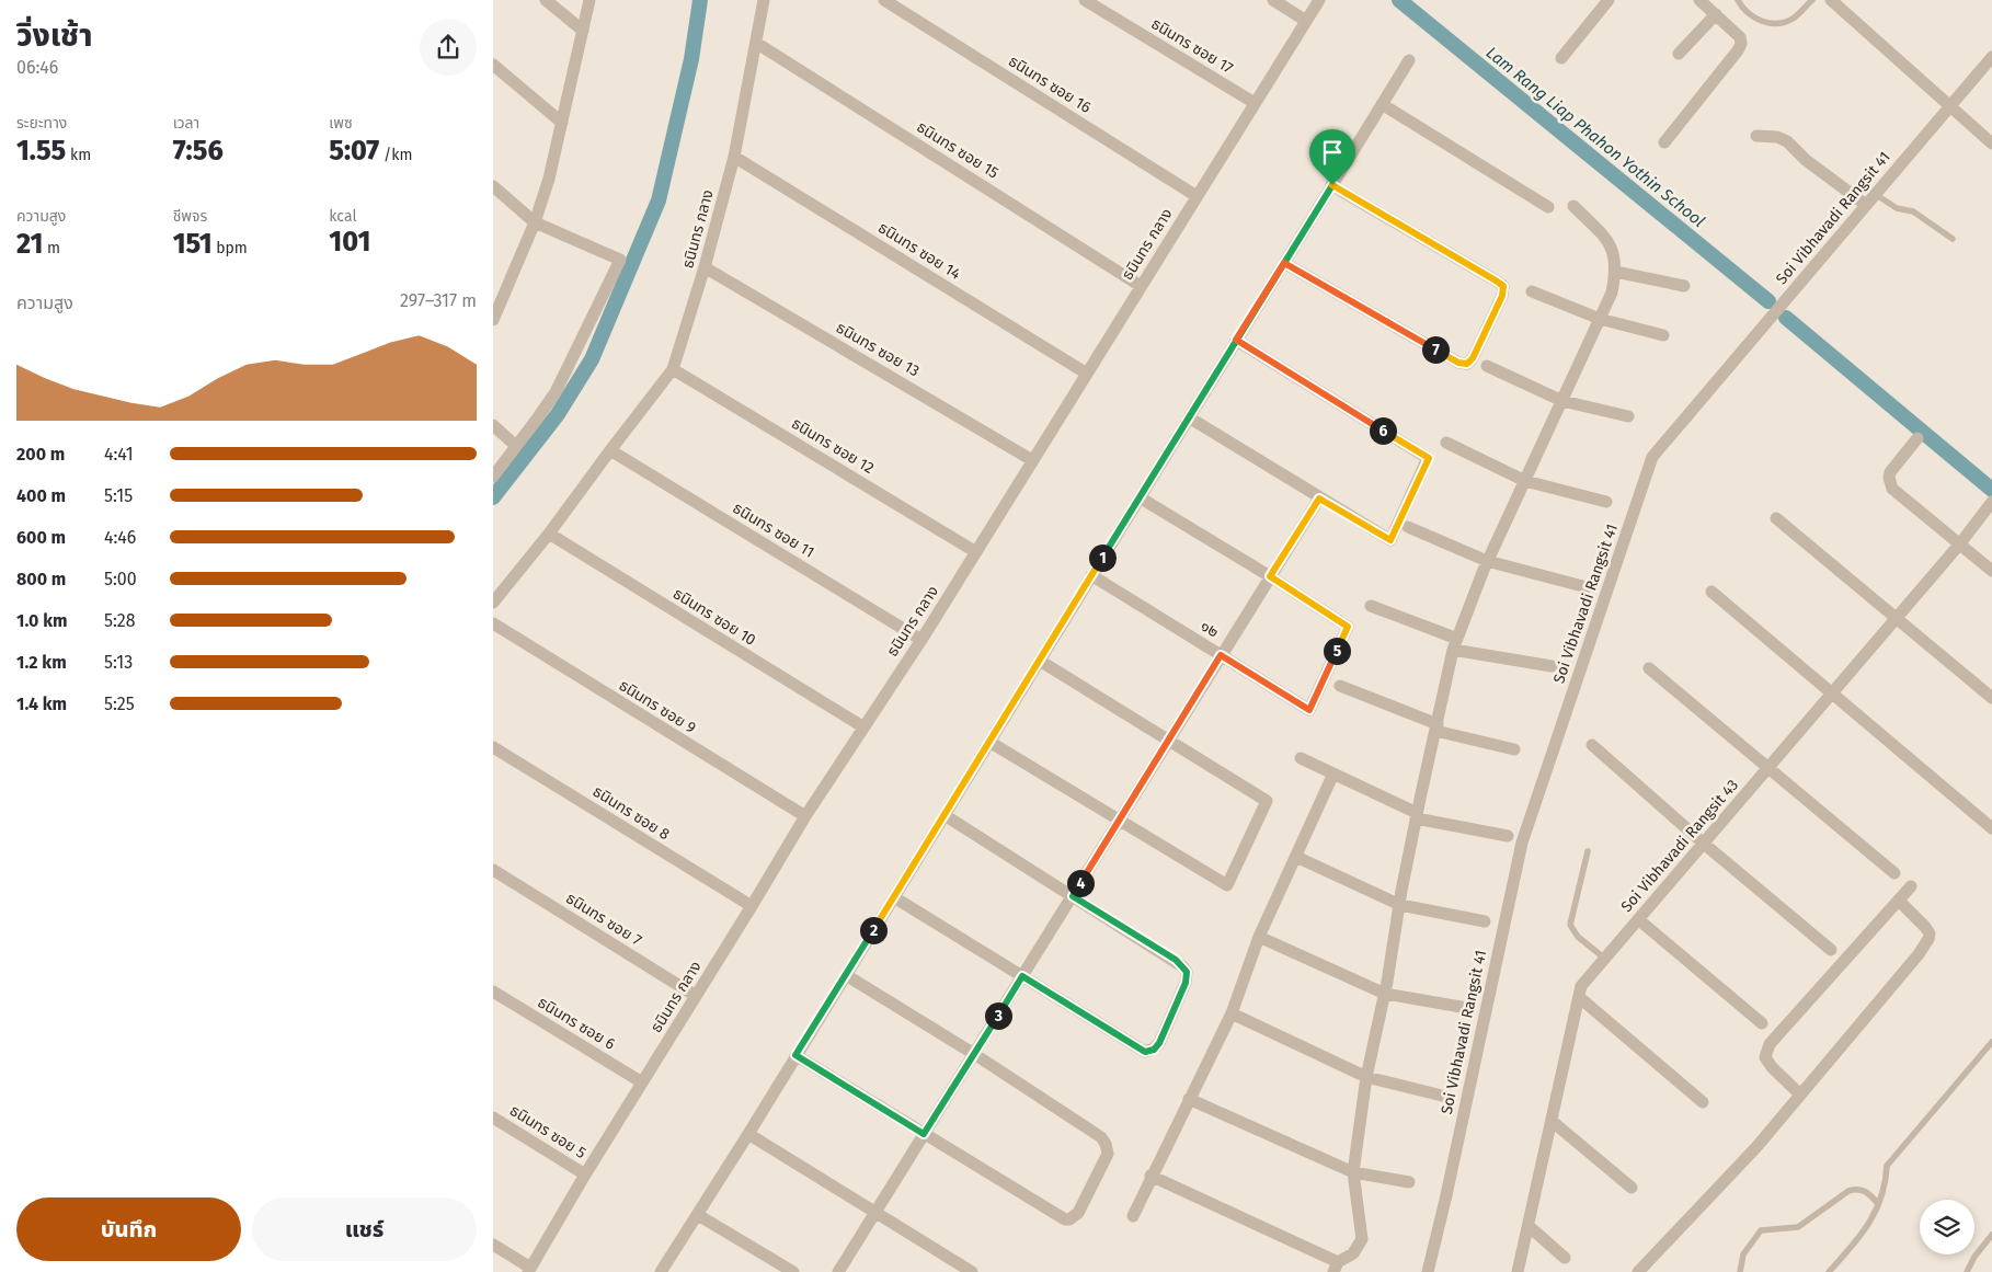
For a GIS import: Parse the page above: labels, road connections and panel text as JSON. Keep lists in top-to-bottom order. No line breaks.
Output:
{"streets":{"street":["ธนินทร ซอย 17","ธนินทร ซอย 16","ธนินทร ซอย 15","Soi Vibhavadi Rangsit 41","ธนินทร กลาง","ธนินทร ซอย 14","ธนินทร ซอย 13","ธนินทร ซอย 12","ธนินทร ซอย 11","ธนินทร ซอย 10","๑๒","ธนินทร ซอย 9","ธนินทร ซอย 8","Soi Vibhavadi Rangsit 43","ธนินทร ซอย 7","ธนินทร ซอย 6","ธนินทร ซอย 5"]},"crossings":[["ธนินทร ซอย 17","ธนินทร กลาง"],["ธนินทร ซอย 16","ธนินทร กลาง"],["ธนินทร ซอย 15","ธนินทร กลาง"],["ธนินทร กลาง","ธนินทร ซอย 14"],["ธนินทร กลาง","ธนินทร ซอย 13"],["ธนินทร กลาง","ธนินทร ซอย 12"],["ธนินทร กลาง","ธนินทร ซอย 11"],["ธนินทร กลาง","ธนินทร ซอย 10"],["ธนินทร กลาง","ธนินทร ซอย 9"],["ธนินทร กลาง","ธนินทร ซอย 8"],["ธนินทร กลาง","ธนินทร ซอย 7"],["ธนินทร กลาง","ธนินทร ซอย 6"],["ธนินทร กลาง","ธนินทร ซอย 5"]],"water":["Lam Rang Liap Phahon Yothin School"],"page":{"heading":["วิ่งเช้า","06:46"],"stats":[["ระยะทาง","1.55 km"],["เวลา","7:56"],["เพซ","5:07 /km"],["ความสูง","21 m"],["ชีพจร","151 bpm"],["kcal","101"]],"chart":["ความสูง","297–317 m"],"pins":["7","6","1","5","4","2","3"],"list":[{"name":"200 m","note":"4:41"},{"name":"400 m","note":"5:15"},{"name":"600 m","note":"4:46"},{"name":"800 m","note":"5:00"},{"name":"1.0 km","note":"5:28"},{"name":"1.2 km","note":"5:13"},{"name":"1.4 km","note":"5:25"}],"buttons":["บันทึก","แชร์"]}}
